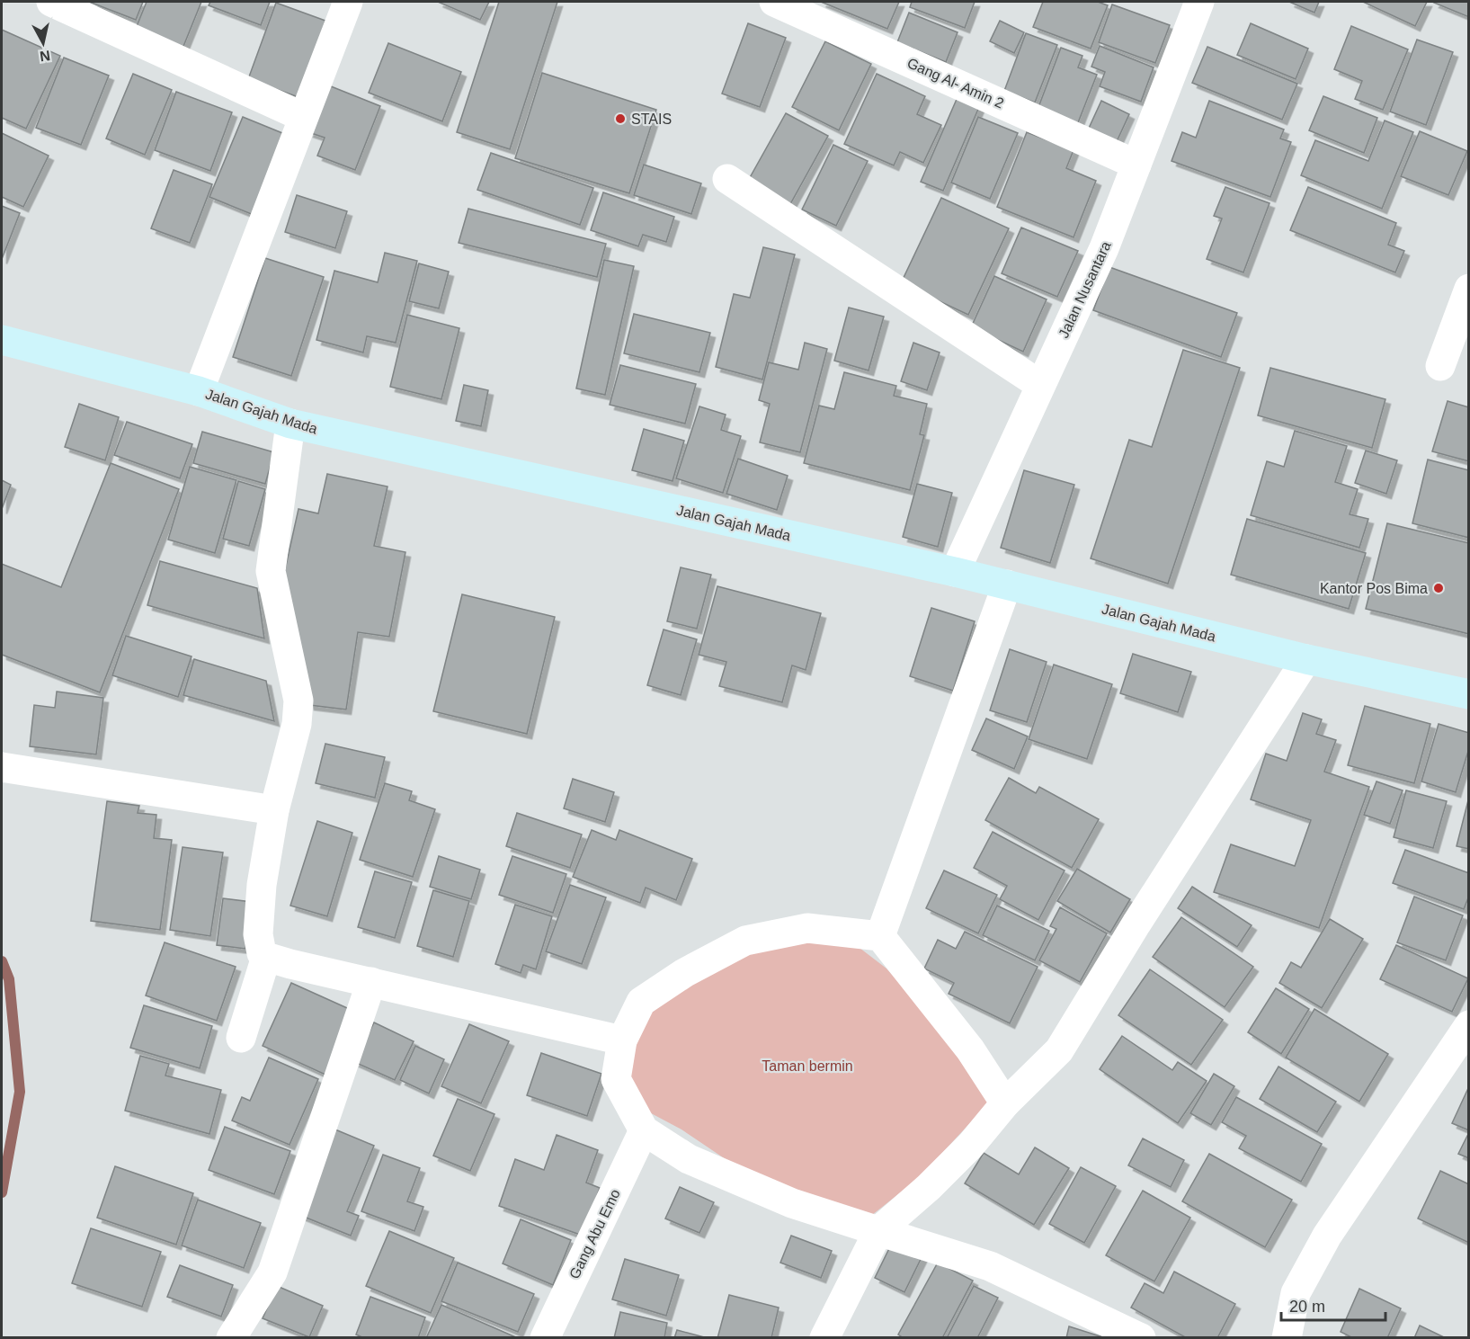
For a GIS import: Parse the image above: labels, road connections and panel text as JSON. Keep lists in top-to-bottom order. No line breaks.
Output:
{"streets":{"main road":["Jalan Gajah Mada"],"street":["Gang Al- Amin 2","Jalan Nusantara","Gang Abu Emo"]},"crossings":[["Gang Al- Amin 2","Jalan Nusantara"],["Jalan Nusantara","Jalan Gajah Mada"]],"parks":["Taman bermin"],"places":["STAIS","Kantor Pos Bima"],"scale_bar":"20 m","north":"bottom"}
